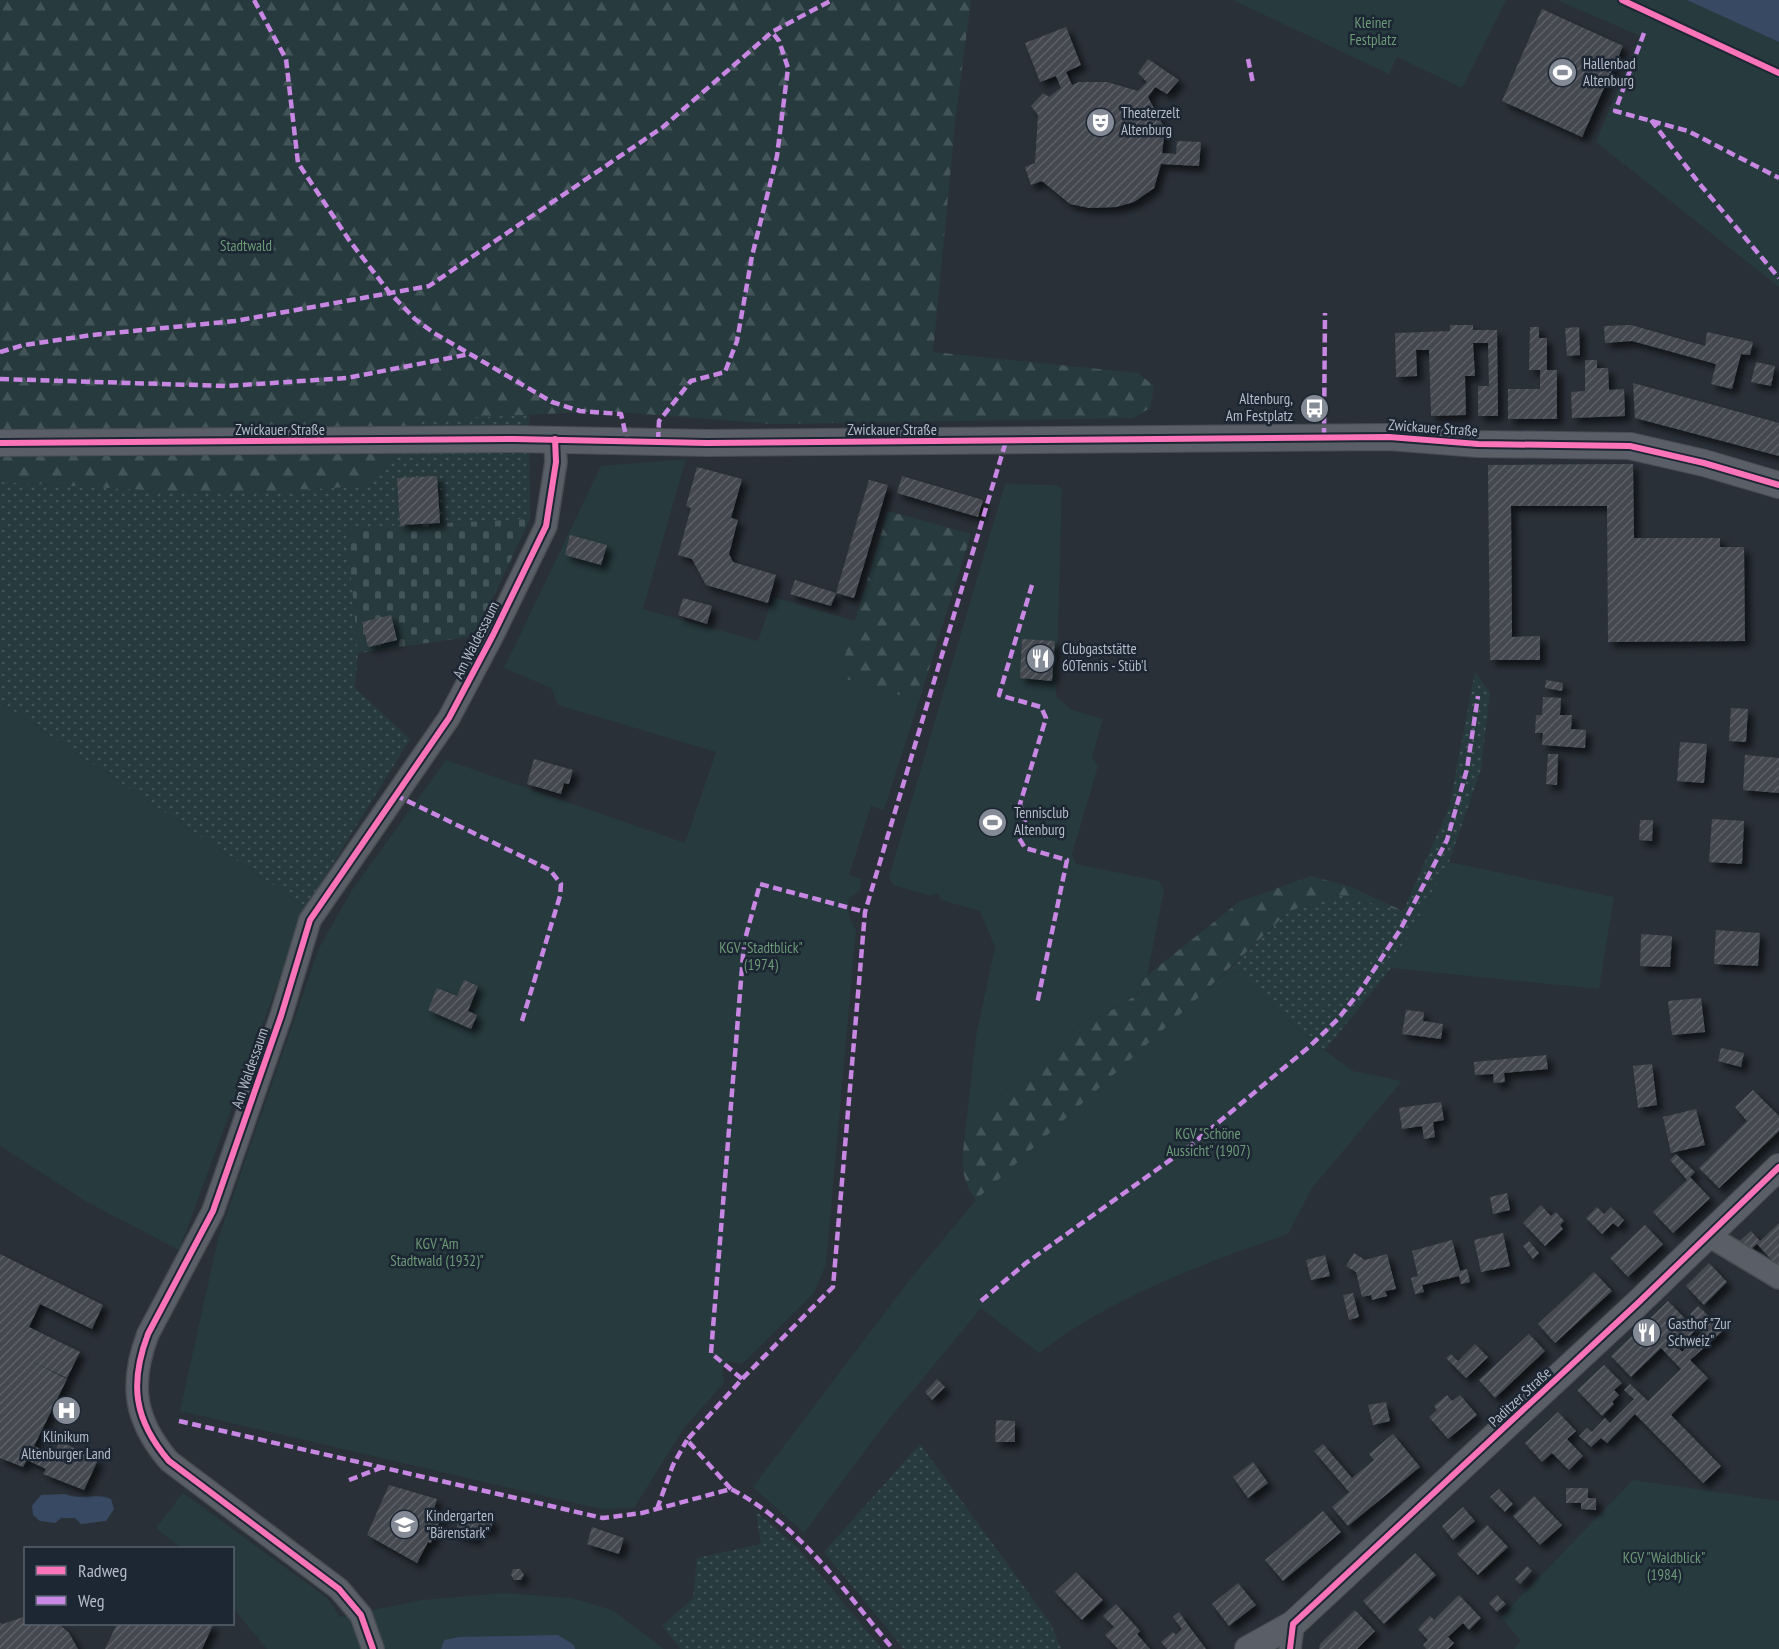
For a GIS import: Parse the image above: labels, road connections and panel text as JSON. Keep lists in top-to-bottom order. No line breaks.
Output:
{"streets":{"street":["Zwickauer Straße","Am Waldessaum","Paditzer Straße"]},"crossings":[["Zwickauer Straße","Am Waldessaum"]],"parks":["Kleiner Festplatz","Stadtwald","KGV \"Stadtblick\" (1974)","KGV \"Schöne Aussicht\" (1907)","KGV \"Am Stadtwald (1932)\"","KGV \"Waldblick\" (1984)"],"places":{"sports":["Hallenbad Altenburg","Tennisclub Altenburg"],"theatre":["Theaterzelt Altenburg"],"bus stop":["Altenburg, Am Festplatz"],"restaurant":["Clubgaststätte 60Tennis - Stüb'l","Gasthof \"Zur Schweiz\""],"hospital":["Klinikum Altenburger Land"],"school or university":["Kindergarten \"Bärenstark\""]},"legend":["Radweg","Weg"]}
